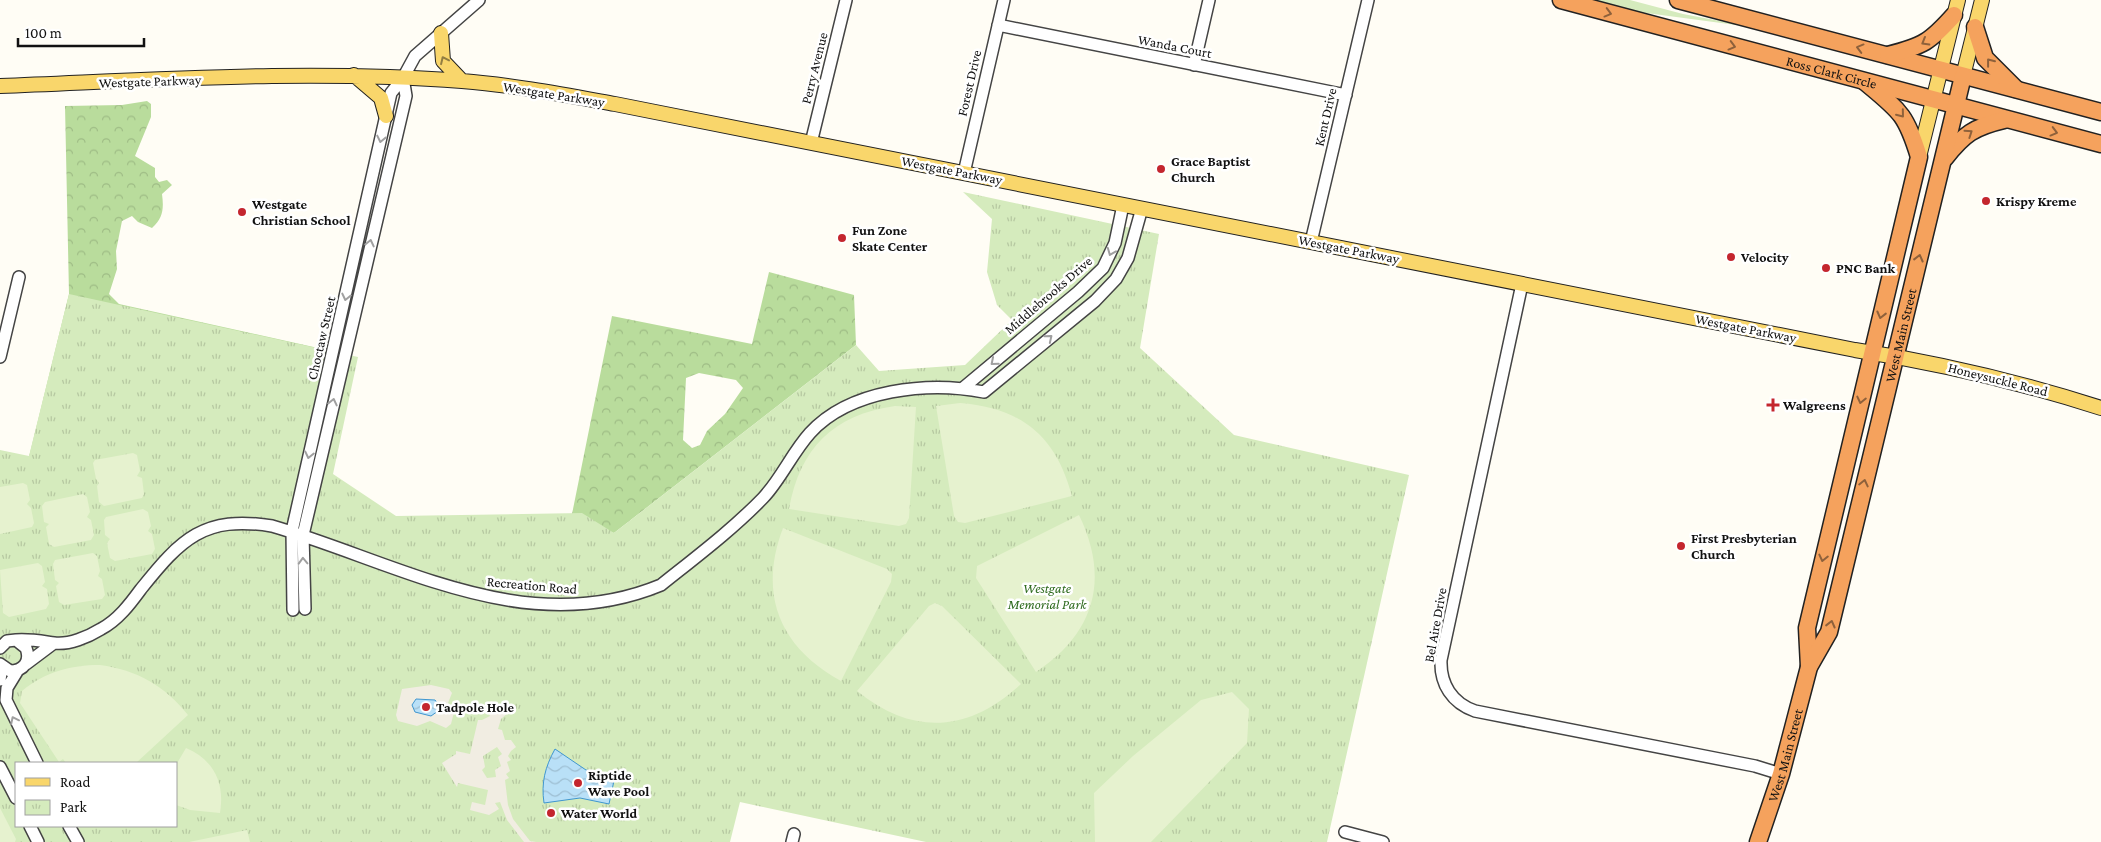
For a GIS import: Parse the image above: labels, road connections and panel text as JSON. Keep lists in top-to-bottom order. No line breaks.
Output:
{"streets":{"highway":["Ross Clark Circle","West Main Street"],"main road":["Westgate Parkway","Honeysuckle Road"],"street":["Wanda Court","Perry Avenue","Forest Drive","Kent Drive","Middlebrooks Drive","Choctaw Street","Recreation Road","Bel Aire Drive"]},"crossings":[["Wanda Court","Forest Drive"],["Wanda Court","Kent Drive"],["Perry Avenue","Westgate Parkway"],["Ross Clark Circle","West Main Street"],["Westgate Parkway","Forest Drive"],["Westgate Parkway","Kent Drive"],["Westgate Parkway","Middlebrooks Drive"],["Westgate Parkway","West Main Street"],["Westgate Parkway","Choctaw Street"],["Westgate Parkway","Honeysuckle Road"],["Westgate Parkway","Recreation Road"],["Westgate Parkway","Bel Aire Drive"],["Middlebrooks Drive","Recreation Road"],["West Main Street","Honeysuckle Road"],["West Main Street","Bel Aire Drive"],["Choctaw Street","Recreation Road"]],"one_way":["Middlebrooks Drive"],"parks":["Westgate Memorial Park"],"places":{"other":["Grace Baptist Church","Krispy Kreme","Westgate Christian School","Fun Zone Skate Center","Velocity","PNC Bank","First Presbyterian Church","Tadpole Hole","Riptide Wave Pool","Water World"],"health":["Walgreens"]},"legend":["Road","Park"],"scale_bar":"100 m"}
